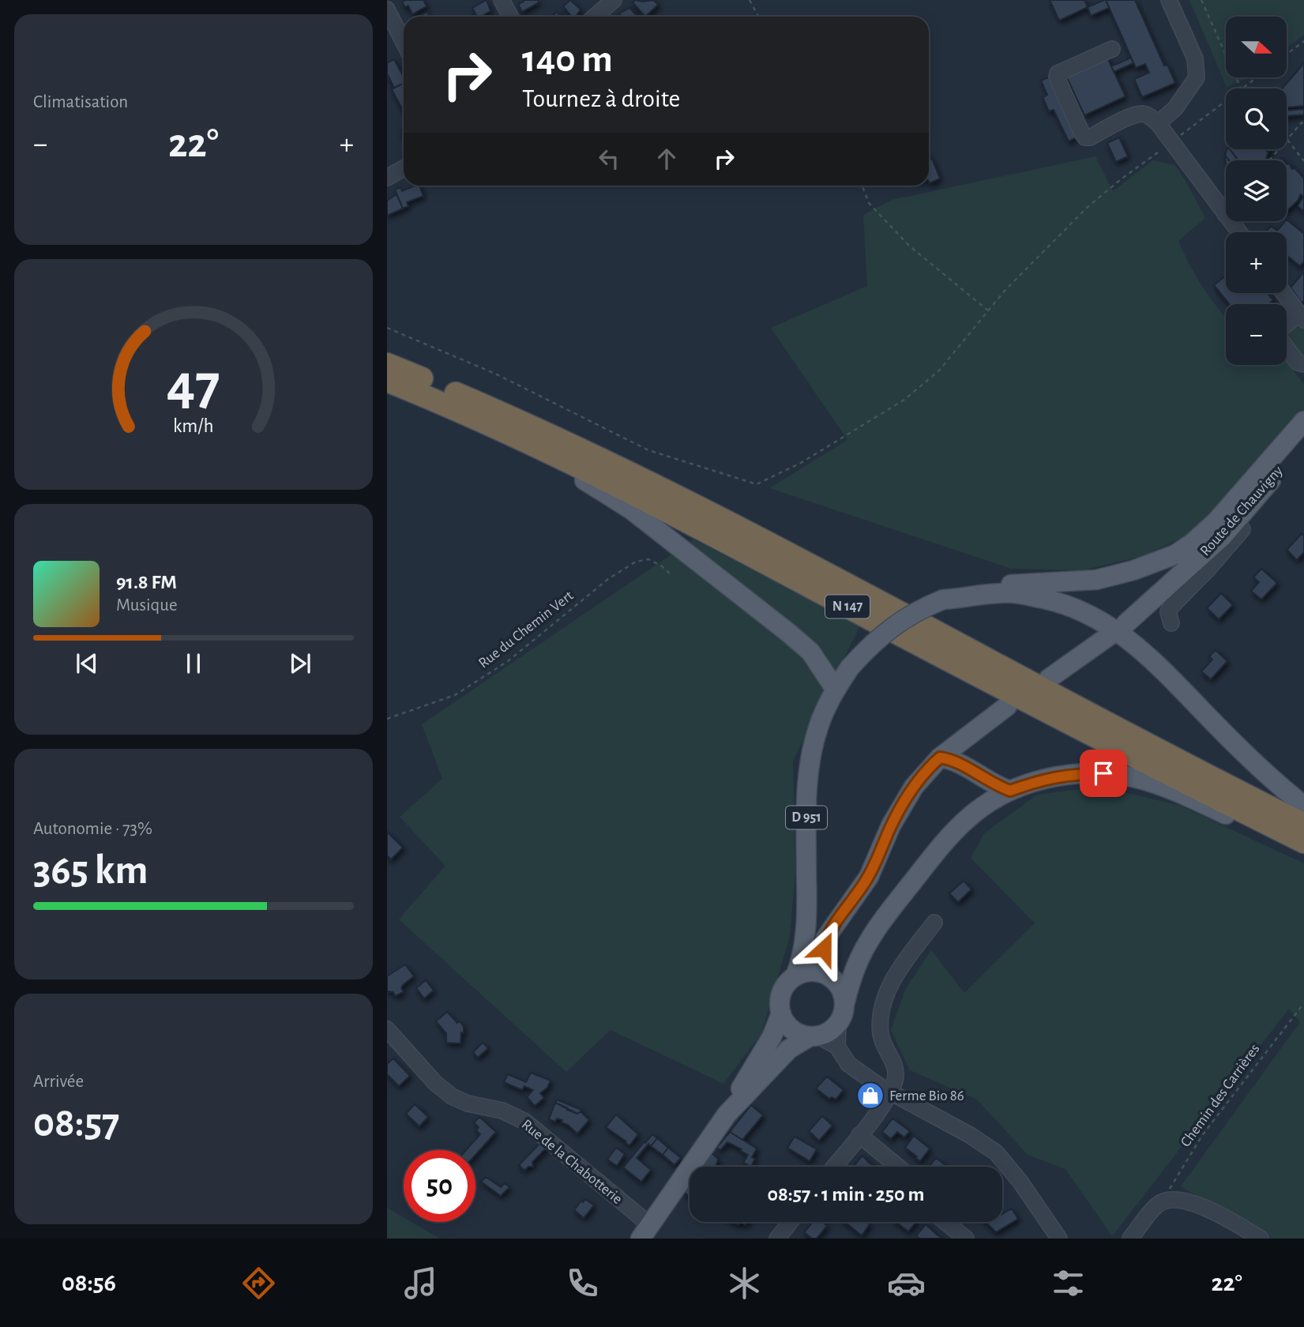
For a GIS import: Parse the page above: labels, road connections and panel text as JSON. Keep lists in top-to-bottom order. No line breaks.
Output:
{"streets":{"highway":["N 147"],"main road":["Route de Chauvigny","D 951"],"street":["Rue de la Chabotterie"],"path":["Rue du Chemin Vert","Chemin des Carrières"]},"crossings":[["Route de Chauvigny","D 951"]],"places":{"shop":["Ferme Bio 86"]},"north":"right","page":{"tile":["Climatisation",["Autonomie · 73%","365 km"],["Arrivée","08:57"]],"map_buttons":["+","−"],"turn":["140 m","Tournez à droite"],"heat":["−","22°","+"],"song":["91.8 FM","Musique"],"limit":"50","trip":"08:57 · 1 min · 250 m","tabs":["08:56","22°"],"gauge":["47","km/h"]}}
